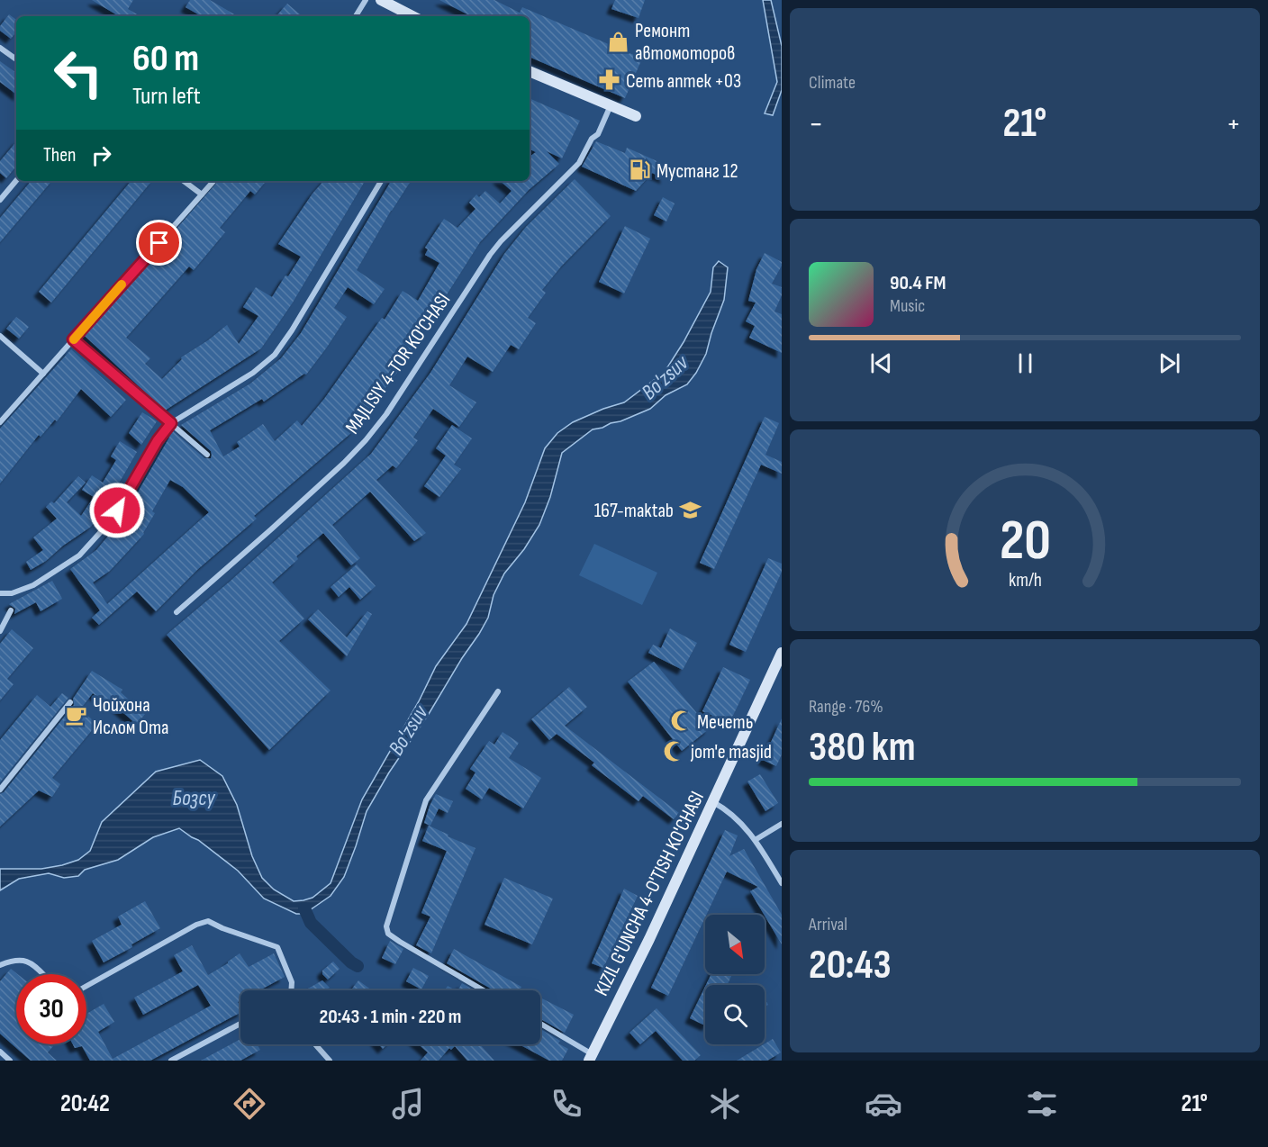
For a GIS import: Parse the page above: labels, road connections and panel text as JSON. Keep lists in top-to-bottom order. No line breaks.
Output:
{"streets":{"street":["MAJLISIY 4-TOR KO'CHASI","KIZIL G'UNCHA 4-O'TISH KO'CHASI"]},"water":["Bo'zsuv","Бозсу"],"places":{"shop":["Ремонт автомоторов"],"pharmacy":["Сеть аптек +03"],"fuel station":["Мустанг 12"],"school or university":["167-maktab"],"cafe":["Чойхона Ислом Ота"],"mosque":["Мечеть","jom'e masjid"]},"north":"bottom right","page":{"tile":["Climate",["Range · 76%","380 km"],["Arrival","20:43"]],"turn":["60 m","Turn left"],"heat":["−","21°","+"],"then":"Then","song":["90.4 FM","Music"],"limit":"30","trip":"20:43 · 1 min · 220 m","tabs":["20:42","21°"],"gauge":["20","km/h"]}}
